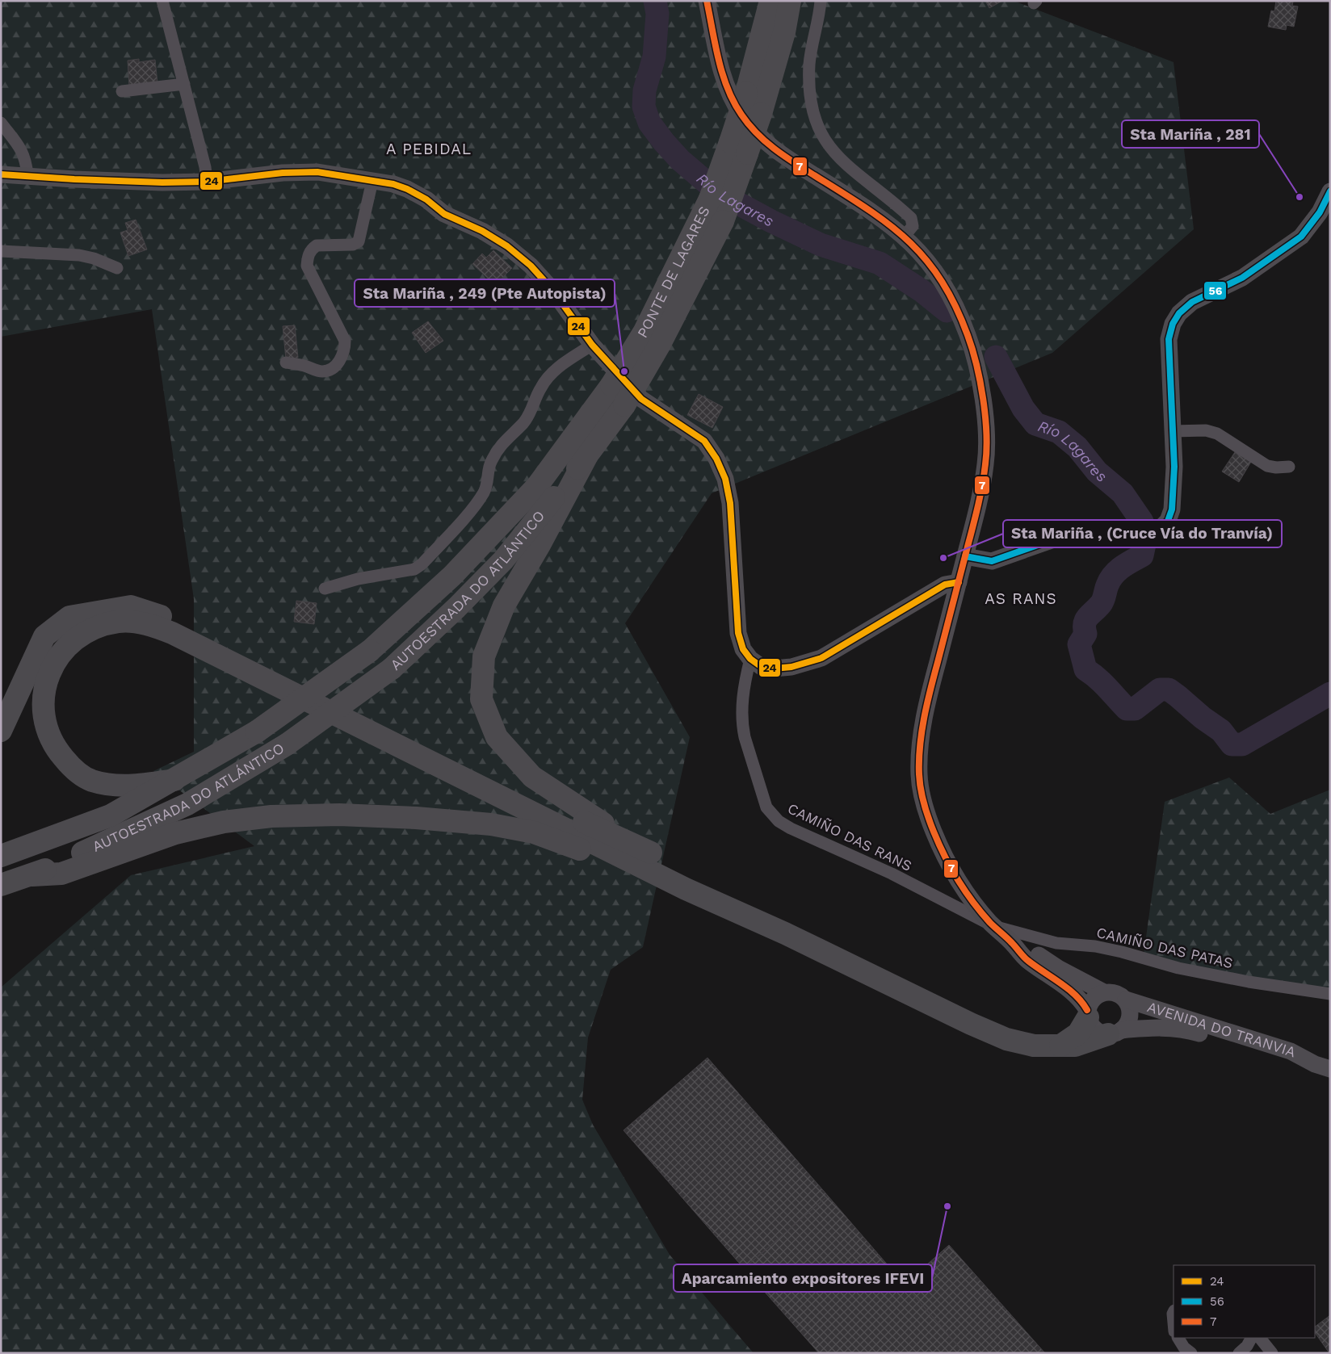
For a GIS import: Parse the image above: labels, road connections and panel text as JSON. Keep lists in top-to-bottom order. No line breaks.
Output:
{"streets":{"highway":["PONTE DE LAGARES","AUTOESTRADA DO ATLÁNTICO"],"main road":["AVENIDA DO TRANVIA"],"street":["CAMIÑO DAS RANS","CAMIÑO DAS PATAS"]},"crossings":[["PONTE DE LAGARES","AUTOESTRADA DO ATLÁNTICO"],["CAMIÑO DAS RANS","CAMIÑO DAS PATAS"]],"districts":["A PEBIDAL","AS RANS"],"water":["Río Lagares"],"places":["Sta Mariña , 281","Sta Mariña , 249 (Pte Autopista)","Sta Mariña , (Cruce Vía do Tranvía)","Aparcamiento expositores IFEVI"],"lines":["transit line 7","transit line 24","transit line 56"],"legend":["24","56","7"]}
